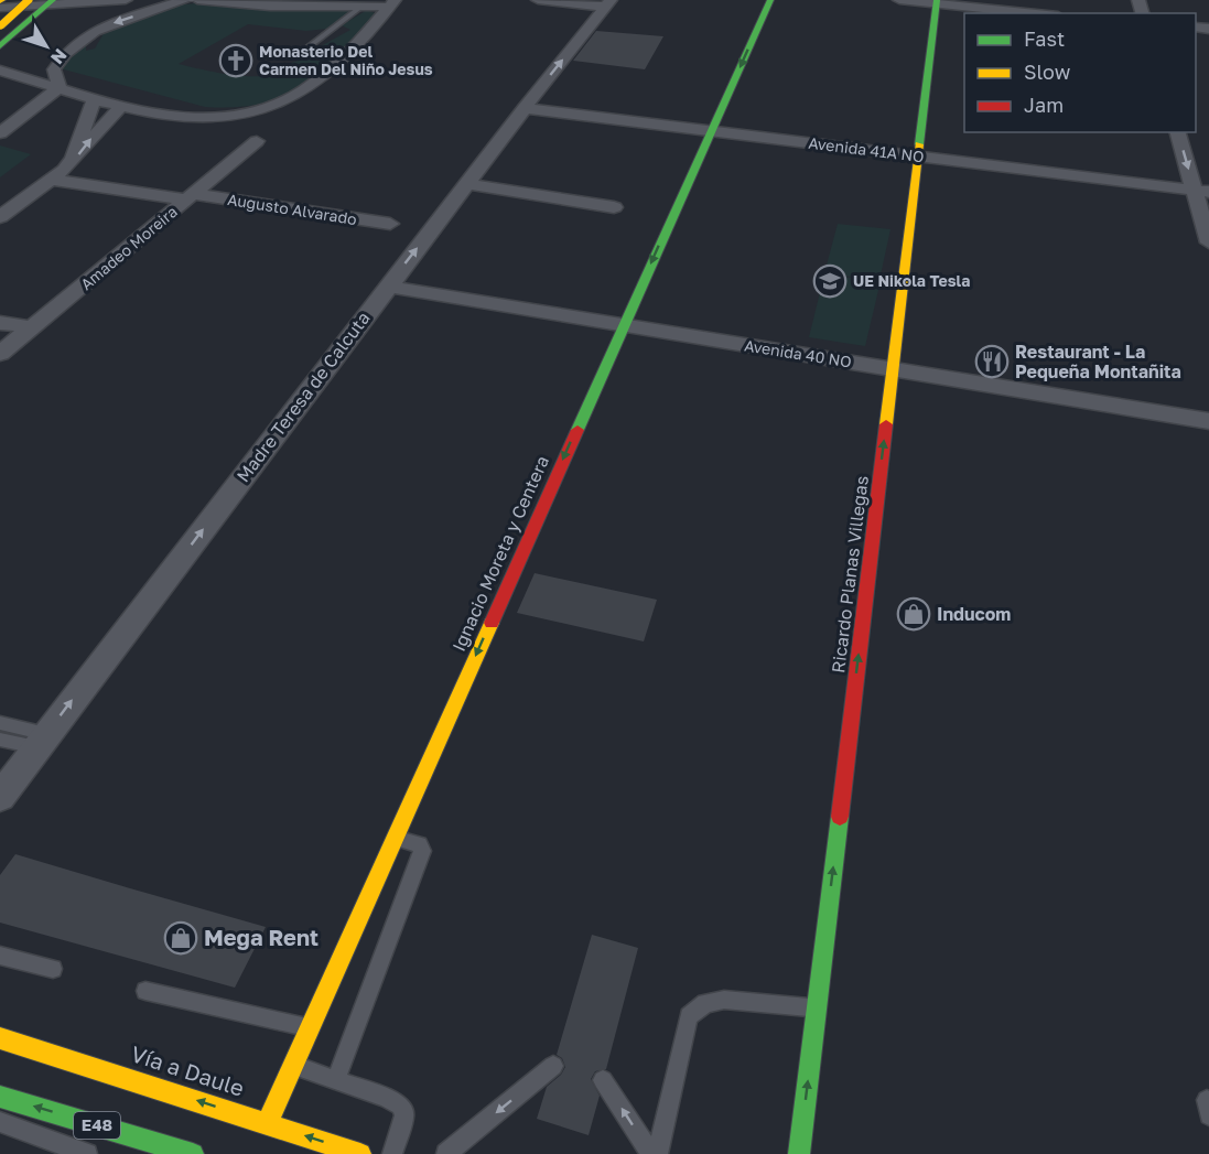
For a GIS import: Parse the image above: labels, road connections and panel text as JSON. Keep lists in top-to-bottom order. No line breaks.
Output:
{"streets":{"street":["Avenida 41A NO","Augusto Alvarado","Amadeo Moreira","Avenida 40 NO","Madre Teresa de Calcuta","Ignacio Moreta y Centera","Ricardo Planas Villegas","Vía a Daule","E48"]},"crossings":[["Avenida 41A NO","Madre Teresa de Calcuta"],["Avenida 41A NO","Ignacio Moreta y Centera"],["Avenida 41A NO","Ricardo Planas Villegas"],["Augusto Alvarado","Amadeo Moreira"],["Avenida 40 NO","Madre Teresa de Calcuta"],["Avenida 40 NO","Ignacio Moreta y Centera"],["Avenida 40 NO","Ricardo Planas Villegas"],["Ignacio Moreta y Centera","Vía a Daule"]],"one_way":["Madre Teresa de Calcuta","Ignacio Moreta y Centera","Ricardo Planas Villegas"],"places":{"church":["Monasterio Del Carmen Del Niño Jesus"],"school or university":["UE Nikola Tesla"],"restaurant":["Restaurant - La Pequeña Montañita"],"shop":["Inducom","Mega Rent"]},"legend":["Fast","Slow","Jam"],"north":"bottom right"}
